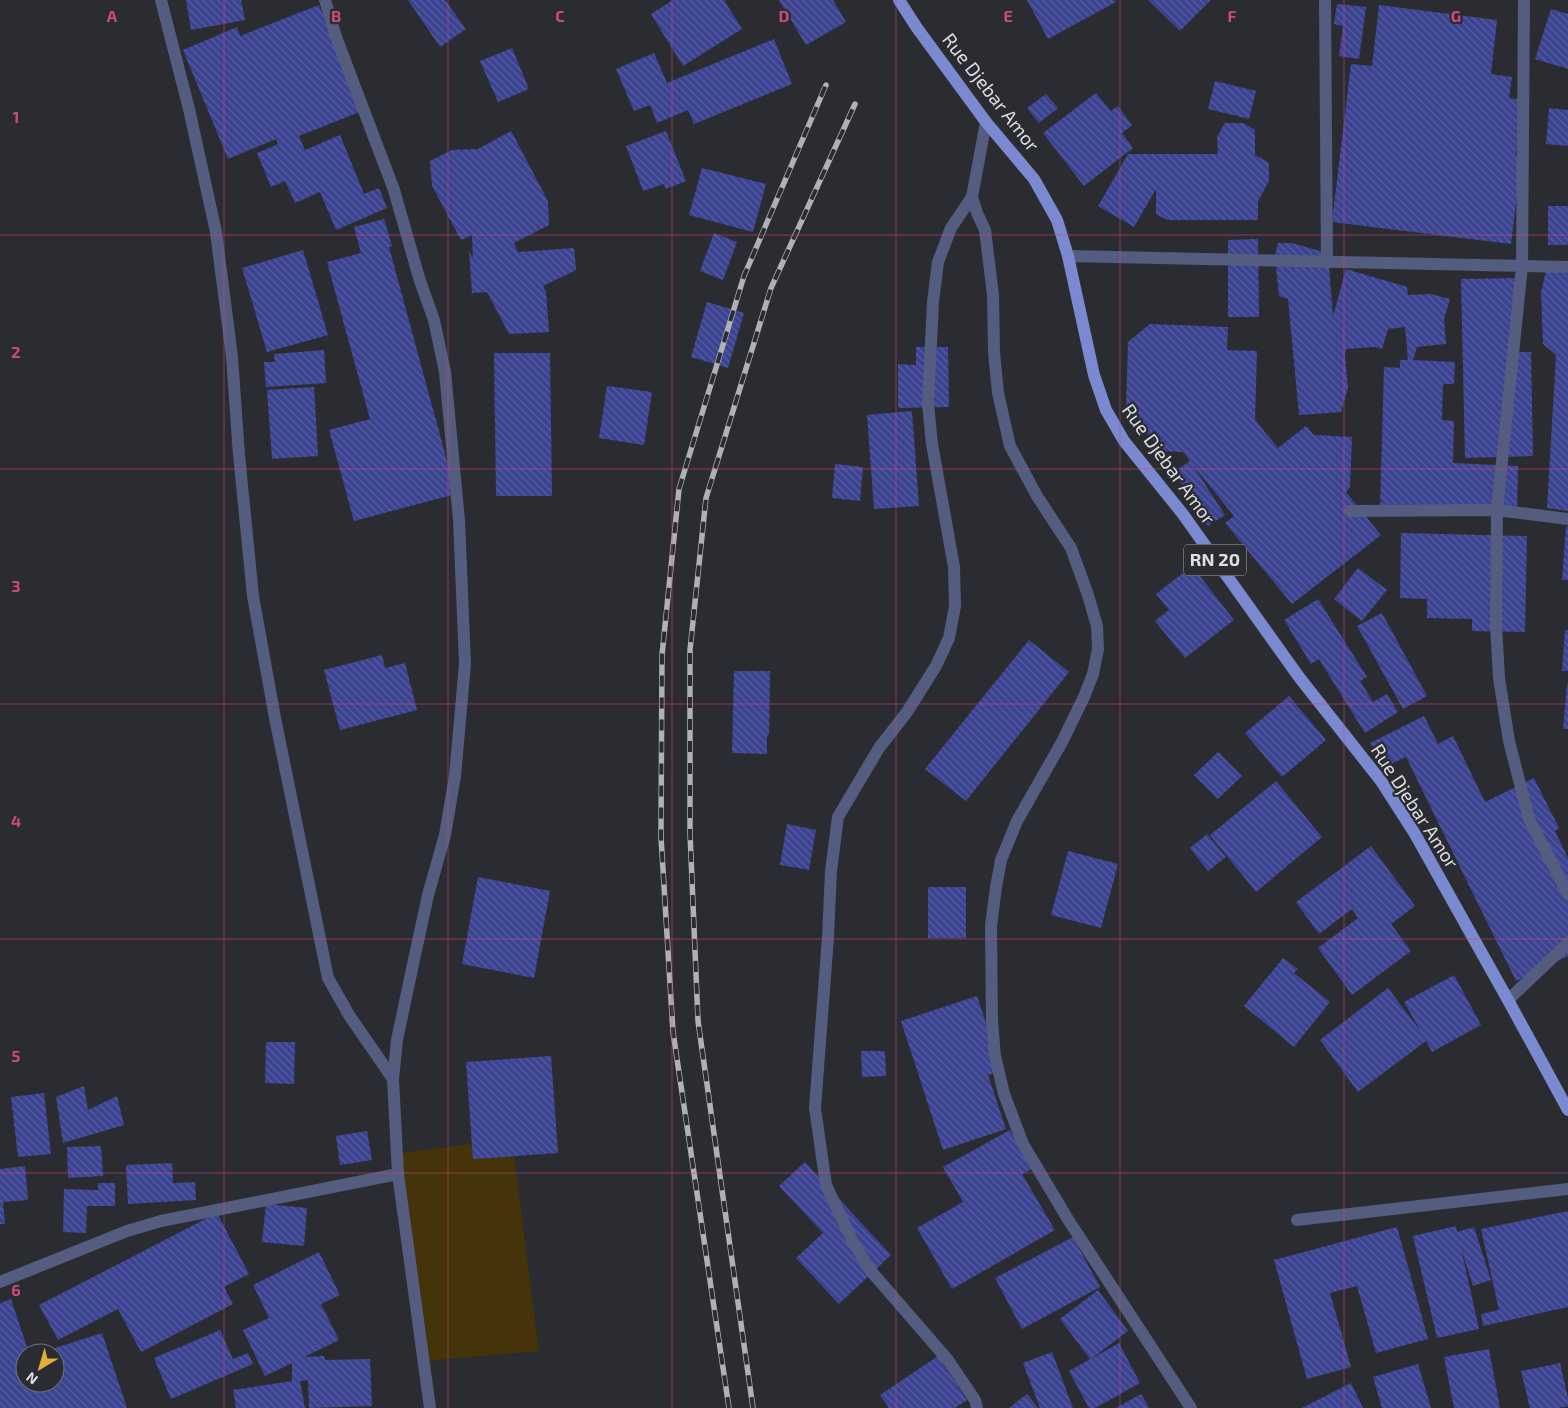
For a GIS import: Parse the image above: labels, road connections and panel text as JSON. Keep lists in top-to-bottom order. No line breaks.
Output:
{"streets":{"main road":["Rue Djebar Amor","RN 20"]},"north":"bottom left","grid":{"columns":["A","B","C","D","E","F","G"],"rows":["1","2","3","4","5","6"]}}
